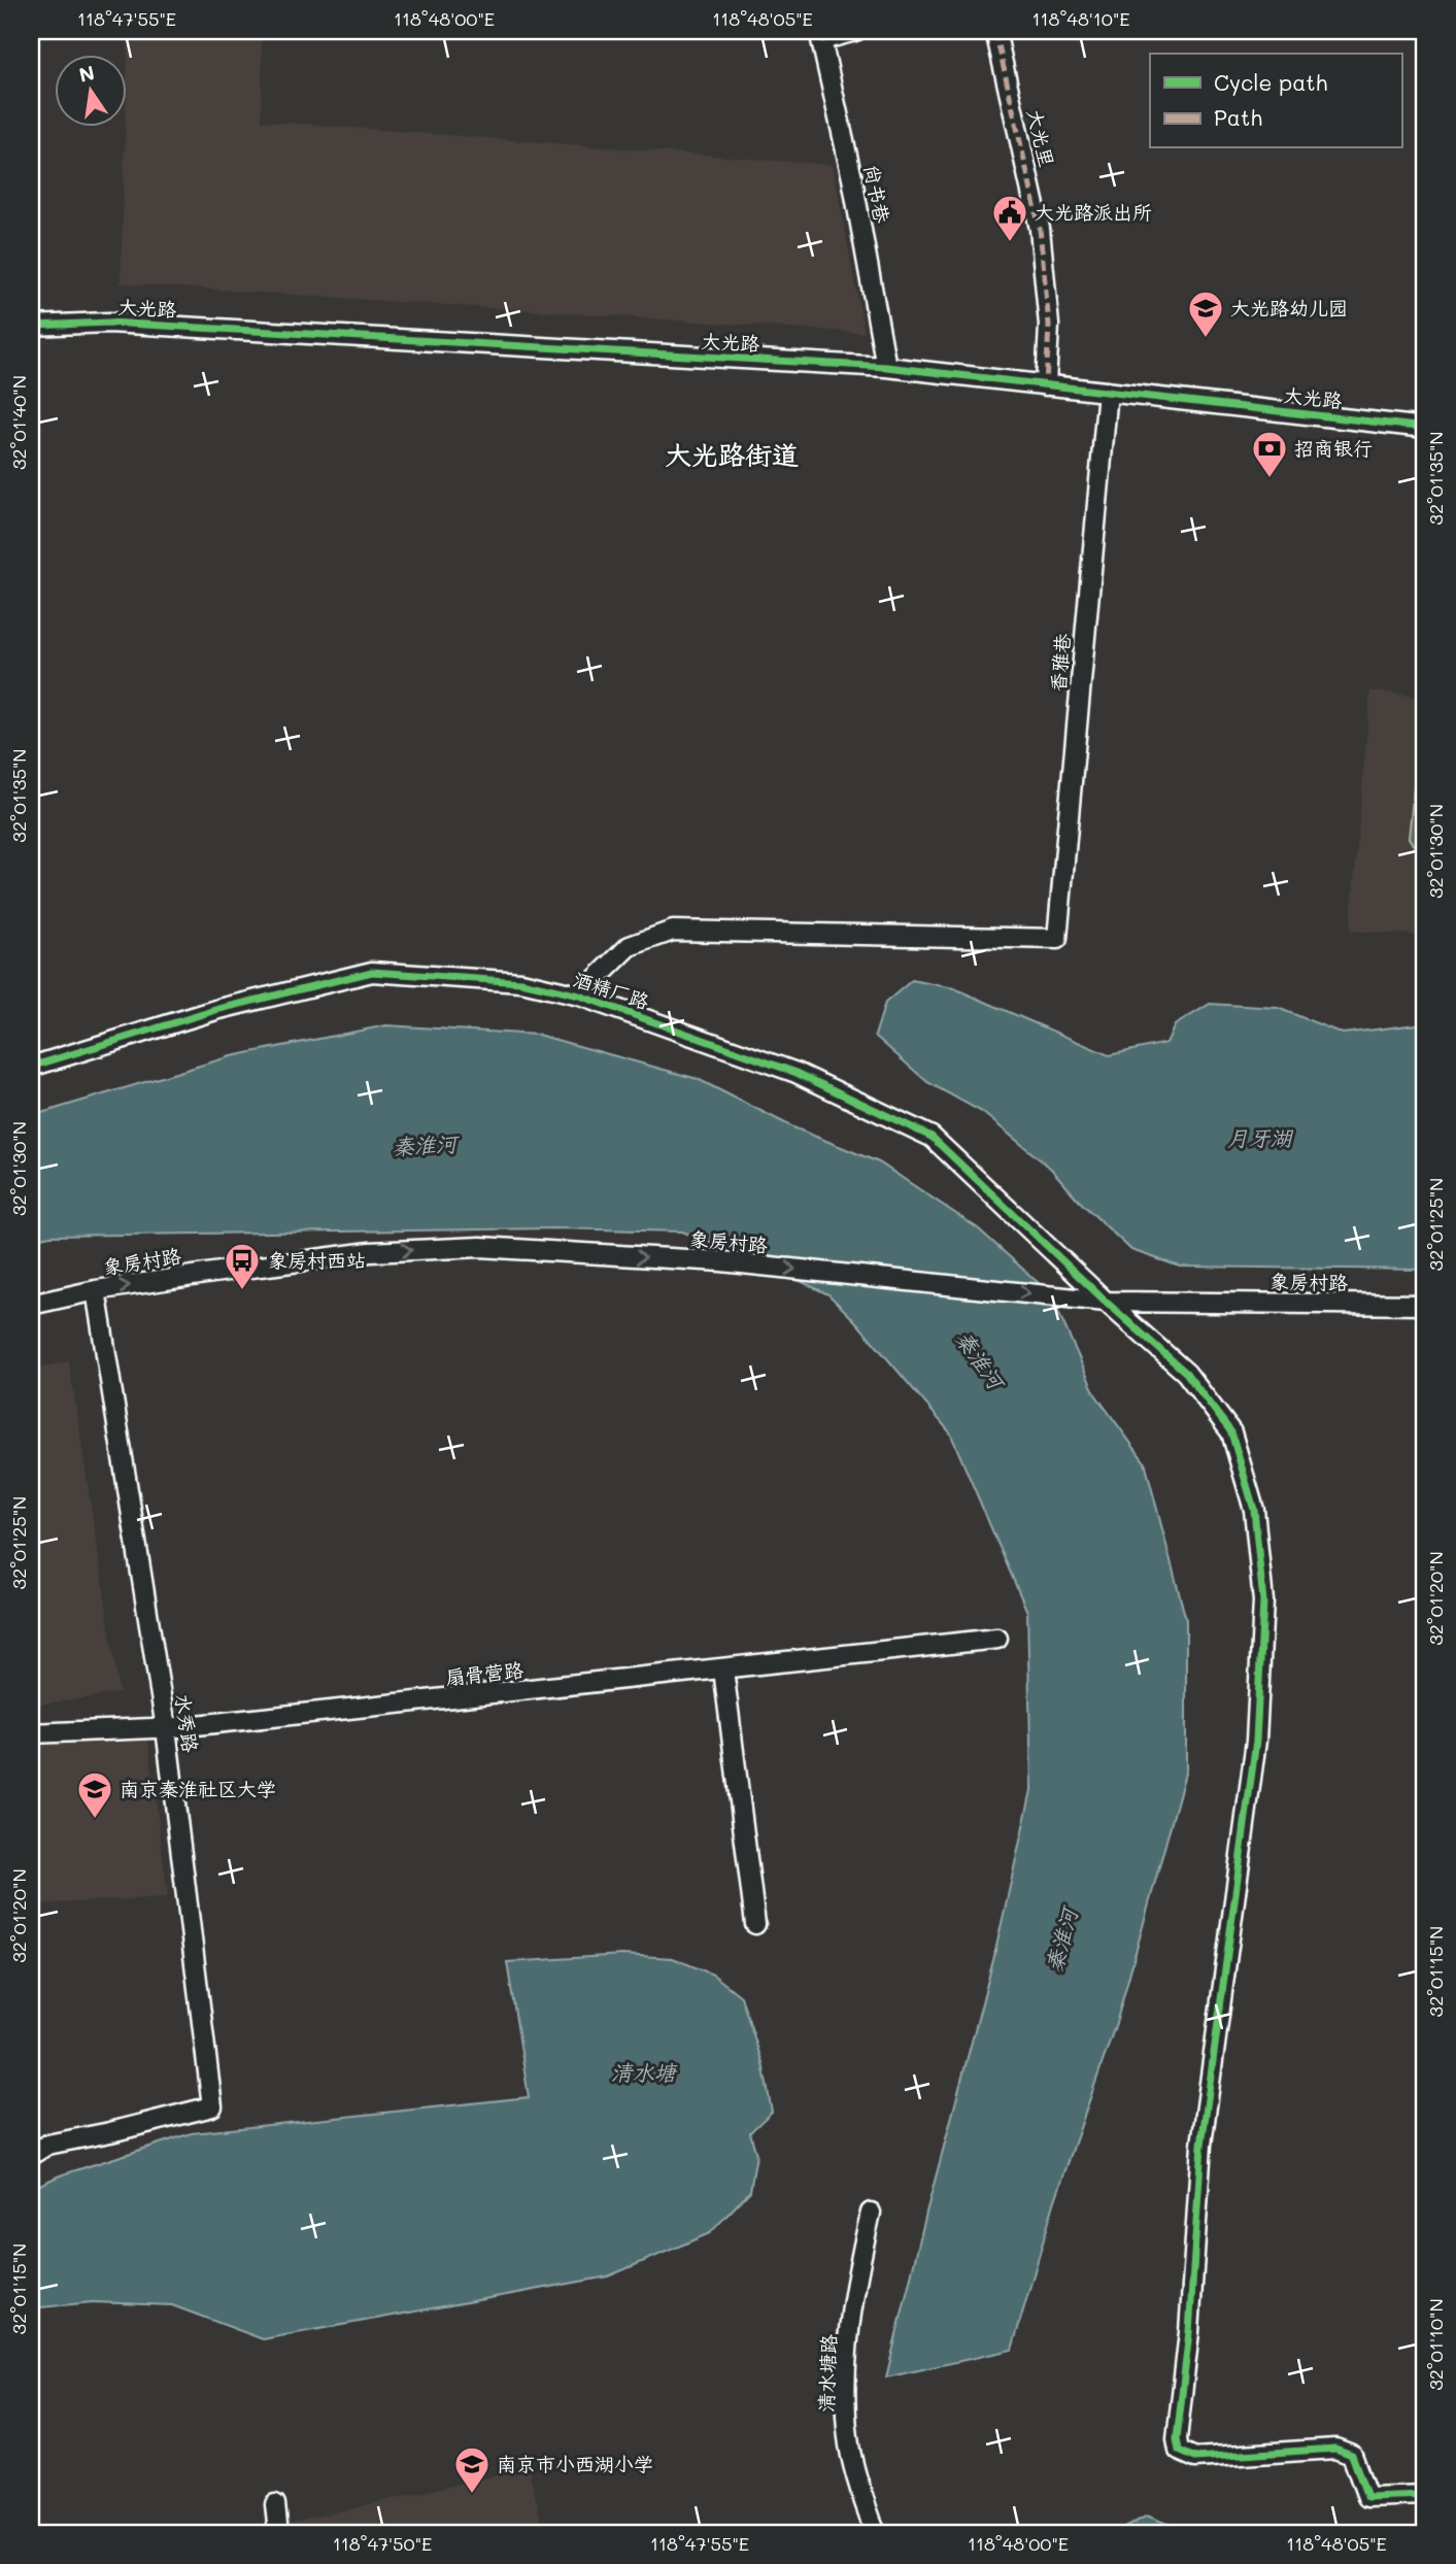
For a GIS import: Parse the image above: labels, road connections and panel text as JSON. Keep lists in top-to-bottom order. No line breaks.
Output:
{"streets":{"street":["大光里","尚书巷","大光路","香雅巷","酒精厂路","象房村路","扇骨营路","水秀路","清水塘路"]},"crossings":[["大光里","大光路"],["尚书巷","大光路"],["大光路","香雅巷"],["香雅巷","酒精厂路"],["酒精厂路","象房村路"],["象房村路","水秀路"],["扇骨营路","水秀路"]],"one_way":["象房村路"],"districts":["大光路街道"],"water":["月牙湖","秦淮河","清水塘"],"places":{"public building":["大光路派出所"],"school or university":["大光路幼儿园","南京秦淮社区大学","南京市小西湖小学"],"bank":["招商银行"],"bus stop":["象房村西站"]},"legend":["Cycle path","Path"],"north":"top","coordinates":["118°47'55\"E","118°48'00\"E","118°48'05\"E","118°48'10\"E","32°01'40\"N","32°01'35\"N","32°01'30\"N","32°01'25\"N","32°01'20\"N","32°01'15\"N","32°01'10\"N","118°47'50\"E"]}
